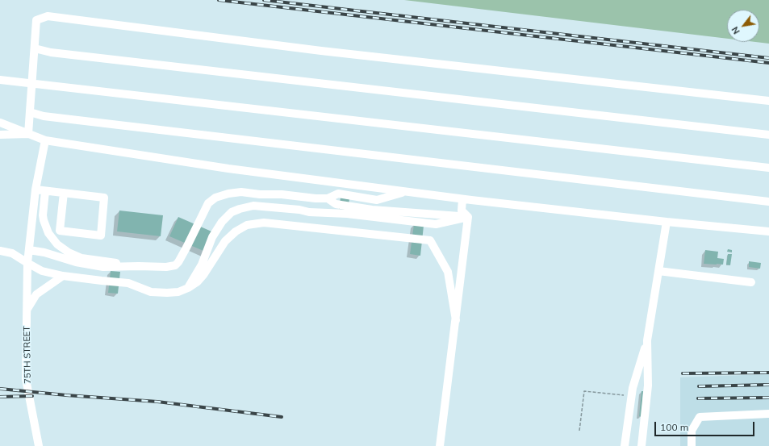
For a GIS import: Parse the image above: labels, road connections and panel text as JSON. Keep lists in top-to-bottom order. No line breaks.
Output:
{"streets":{"street":["75TH STREET"]},"scale_bar":"100 m","north":"bottom left"}
